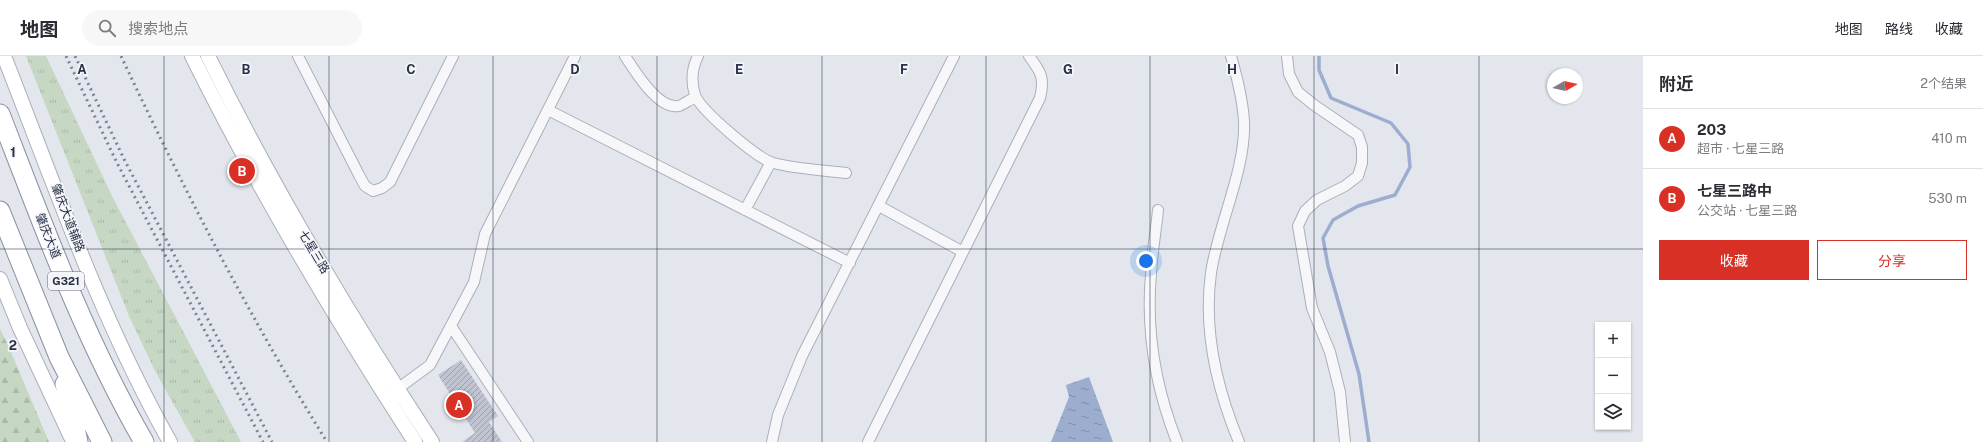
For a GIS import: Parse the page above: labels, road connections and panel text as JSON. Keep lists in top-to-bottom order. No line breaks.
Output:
{"streets":{"highway":["肇庆大道","G321"],"street":["肇庆大道辅路","七星三路"]},"north":"right","page":{"header":"地图","search":"搜索地点","nav":["地图","路线","收藏"],"heading":["附近","2个结果"],"list":[{"mark":"A","name":"203","note":"超市 · 七星三路","value":"410 m"},{"mark":"B","name":"七星三路中","note":"公交站 · 七星三路","value":"530 m"}],"pins":["B","A"],"buttons":["收藏","分享"],"map_buttons":["+","−"]},"grid":{"columns":["A","B","C","D","E","F","G","H","I"],"rows":["1","2"]}}
